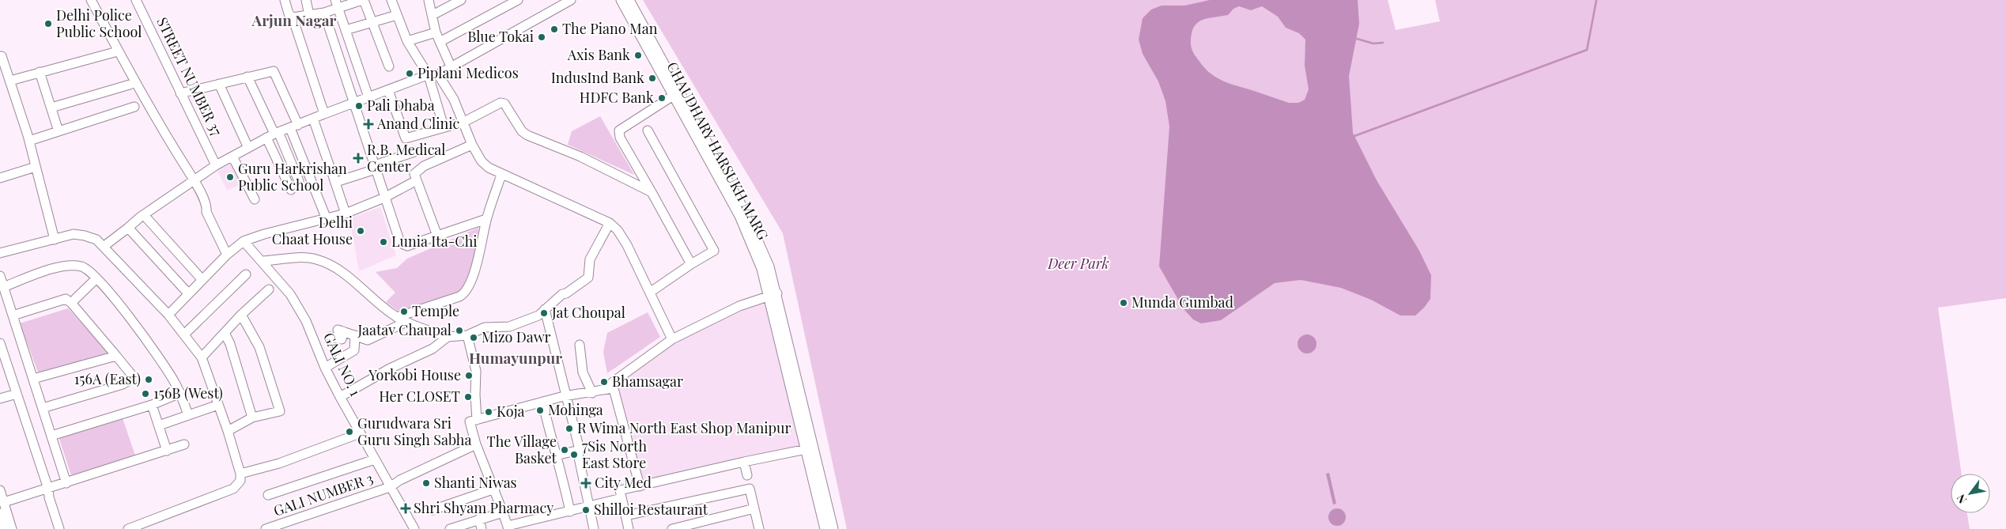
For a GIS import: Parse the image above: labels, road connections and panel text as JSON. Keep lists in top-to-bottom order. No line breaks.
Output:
{"streets":{"street":["STREET NUMBER 37","CHAUDHARY HARSUKH MARG","GALI NO. 1","GALI NUMBER 3"]},"crossings":[["GALI NO. 1","GALI NUMBER 3"]],"districts":["Arjun Nagar","Humayunpur"],"parks":["Deer Park"],"places":{"other":["Delhi Police Public School","The Piano Man","Blue Tokai","Axis Bank","Piplani Medicos","IndusInd Bank","HDFC Bank","Pali Dhaba","Guru Harkrishan Public School","Delhi Chaat House","Lunia Ita-Chi","Munda Gumbad","Temple","Jat Choupal","Jaatav Chaupal","Mizo Dawr","Yorkobi House","156A (East)","Bhamsagar","156B (West)","Her CLOSET","Mohinga","Koja","R Wima North East Shop Manipur","Gurudwara Sri Guru Singh Sabha","The Village Basket","7Sis North East Store","Shanti Niwas","Shilloi Restaurant"],"health":["Anand Clinic","R.B. Medical Center","City Med","Shri Shyam Pharmacy"]},"north":"bottom left"}
